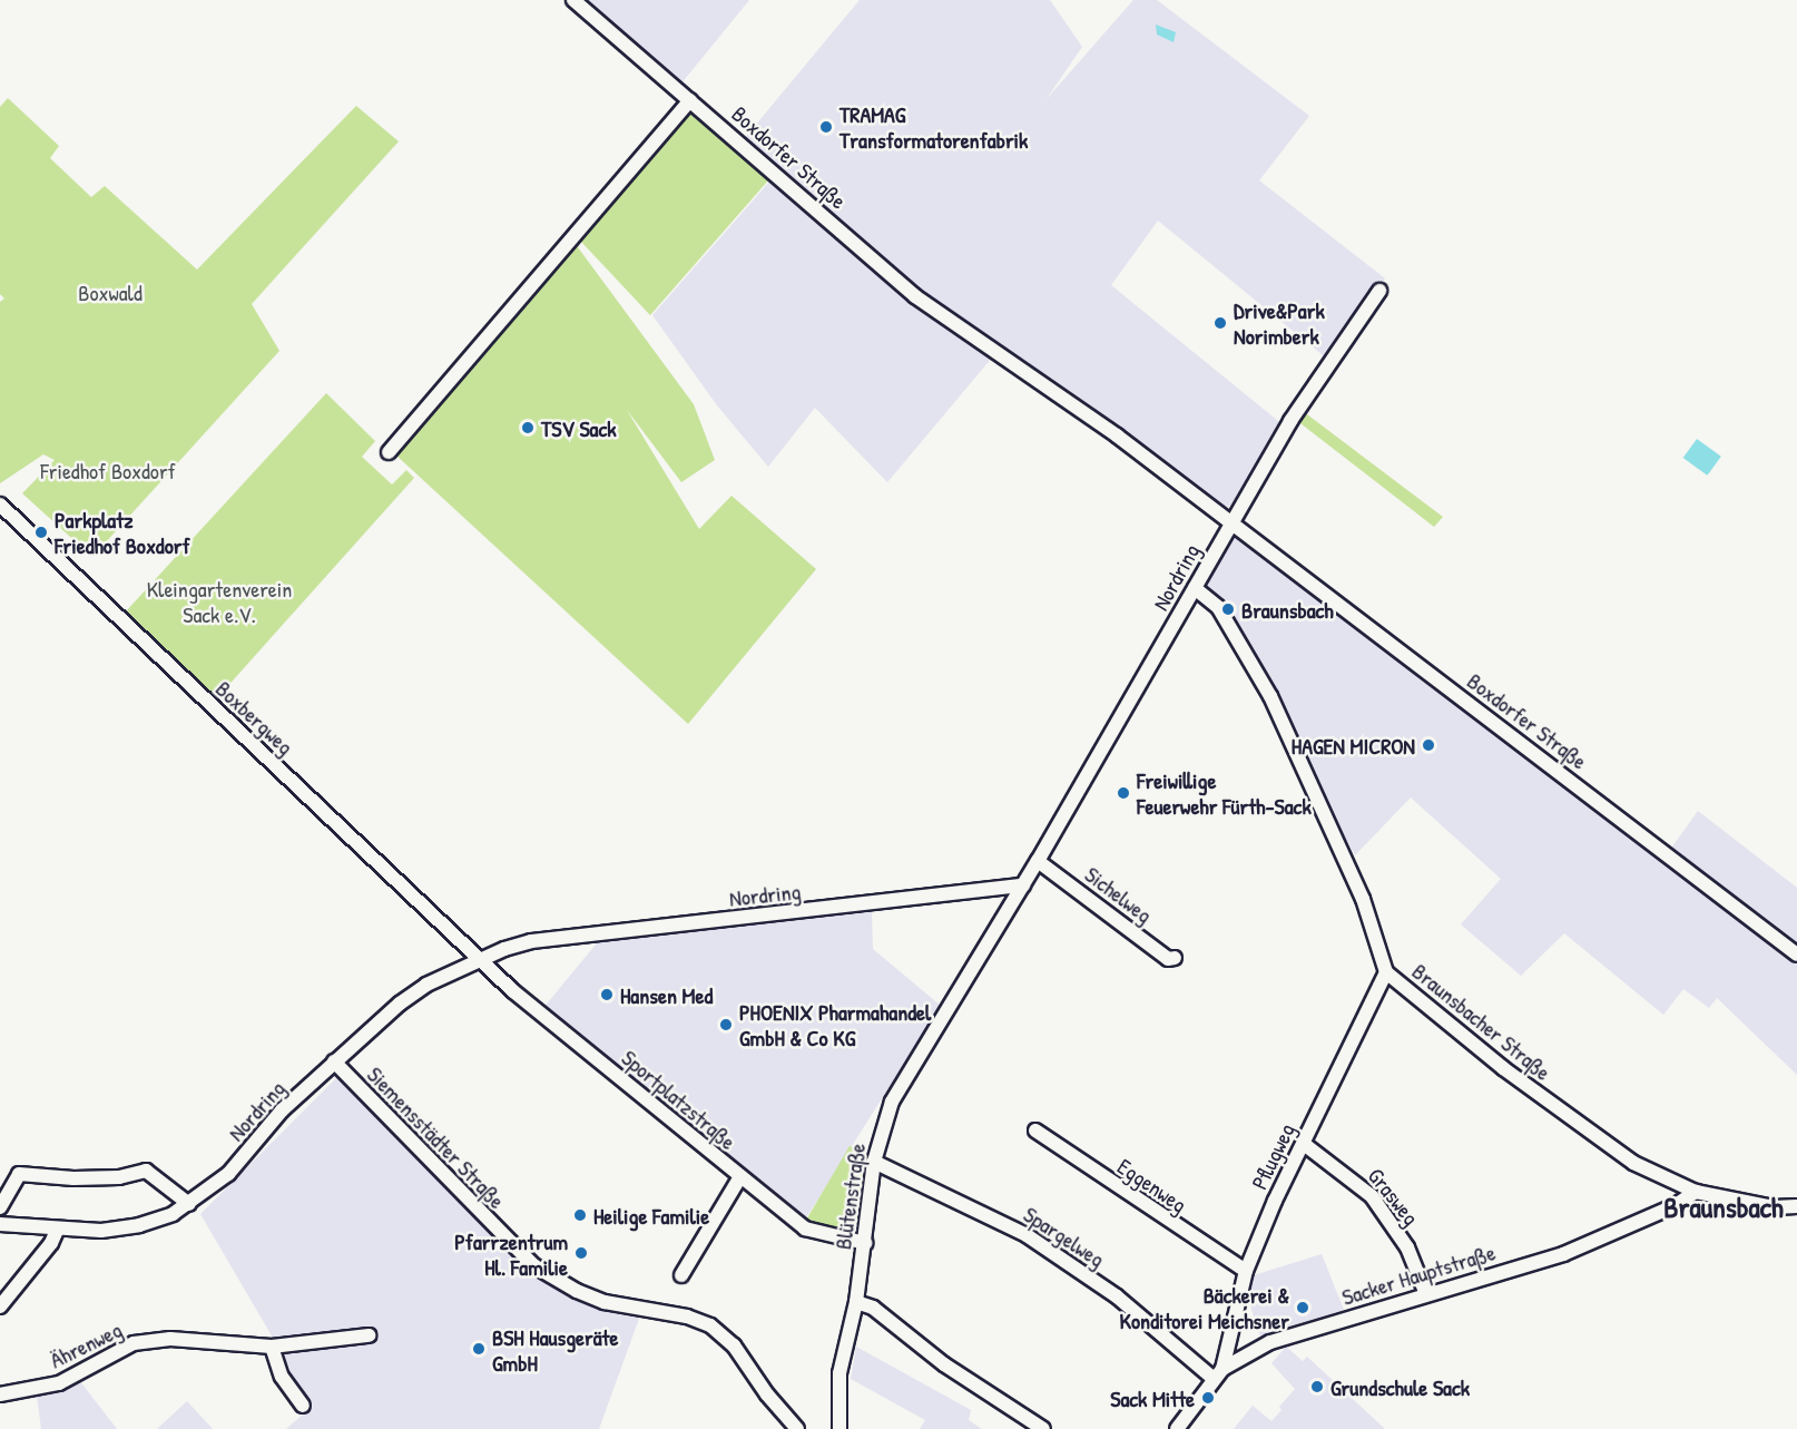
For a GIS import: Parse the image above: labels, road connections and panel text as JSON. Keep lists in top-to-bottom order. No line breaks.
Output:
{"streets":{"street":["Boxdorfer Straße","Nordring","Boxbergweg","Sichelweg","Braunsbacher Straße","Sportplatzstraße","Siemensstädter Straße","Pflugweg","Eggenweg","Blütenstraße","Grasweg","Spargelweg","Sacker Hauptstraße","Ährenweg"]},"crossings":[["Boxdorfer Straße","Nordring"],["Nordring","Boxbergweg"],["Nordring","Sichelweg"],["Nordring","Braunsbacher Straße"],["Nordring","Sportplatzstraße"],["Nordring","Siemensstädter Straße"],["Nordring","Blütenstraße"],["Boxbergweg","Sportplatzstraße"],["Braunsbacher Straße","Pflugweg"],["Braunsbacher Straße","Sacker Hauptstraße"],["Sportplatzstraße","Blütenstraße"],["Pflugweg","Eggenweg"],["Pflugweg","Grasweg"],["Pflugweg","Spargelweg"],["Pflugweg","Sacker Hauptstraße"],["Blütenstraße","Spargelweg"],["Grasweg","Sacker Hauptstraße"],["Spargelweg","Sacker Hauptstraße"]],"districts":["Braunsbach"],"parks":["Boxwald","Friedhof Boxdorf","Kleingartenverein Sack e.V."],"places":["TRAMAG Transformatorenfabrik","Drive&Park Norimberk","TSV Sack","Parkplatz Friedhof Boxdorf","Braunsbach","HAGEN MICRON","Freiwillige Feuerwehr Fürth-Sack","Hansen Med","PHOENIX Pharmahandel GmbH & Co KG","Heilige Familie","Pfarrzentrum Hl. Familie","Bäckerei & Konditorei Meichsner","BSH Hausgeräte GmbH","Grundschule Sack","Sack Mitte"]}
